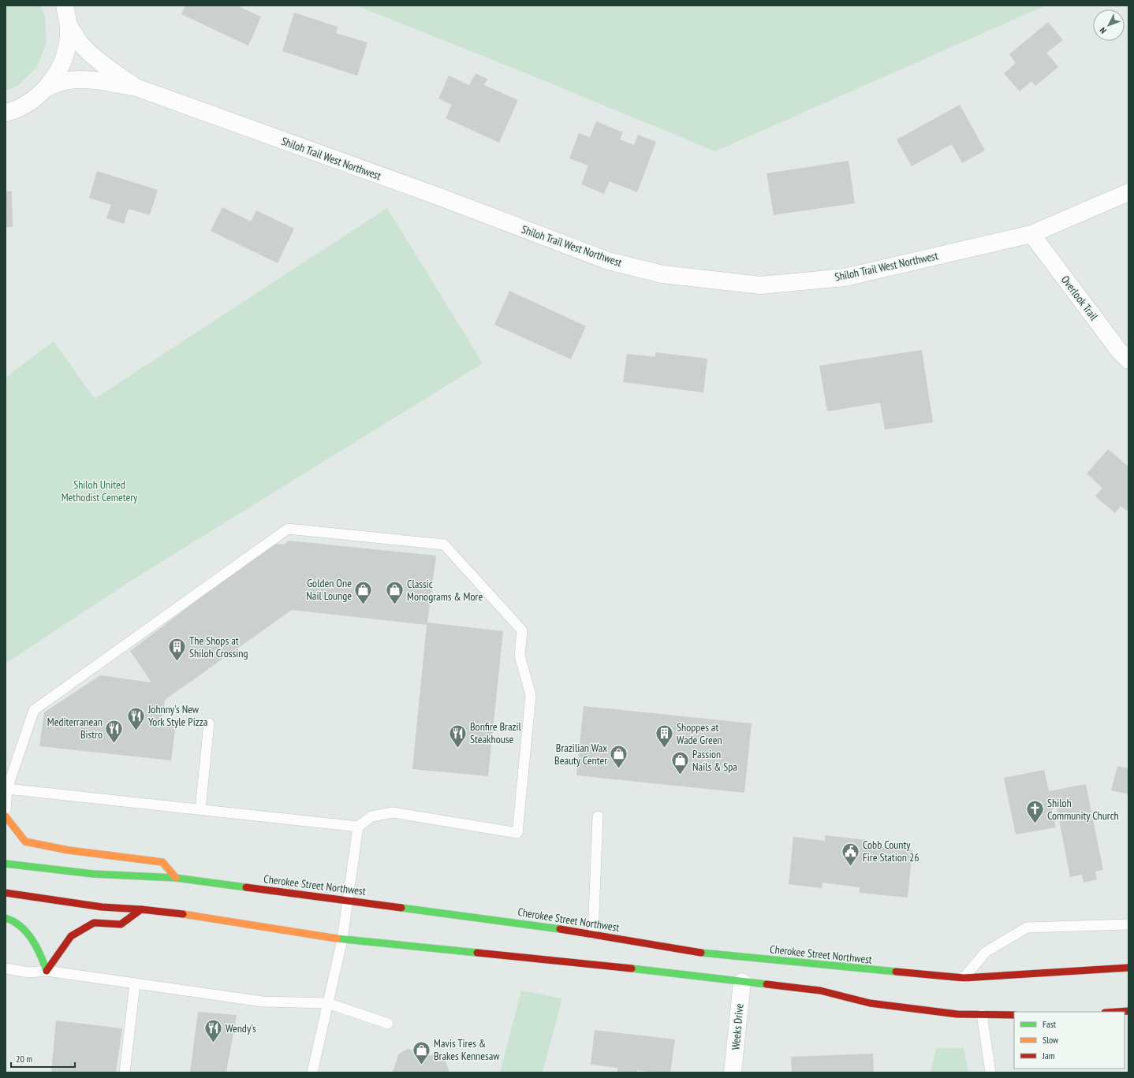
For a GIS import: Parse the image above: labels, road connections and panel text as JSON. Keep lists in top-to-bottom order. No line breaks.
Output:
{"streets":{"main road":["Cherokee Street Northwest"],"street":["Shiloh Trail West Northwest","Overlook Trail","Weeks Drive"]},"crossings":[["Shiloh Trail West Northwest","Overlook Trail"]],"parks":["Shiloh United Methodist Cemetery"],"places":{"shop":["Golden One Nail Lounge","Classic Monograms & More","Brazilian Wax Beauty Center","Passion Nails & Spa","Mavis Tires & Brakes Kennesaw"],"building":["The Shops at Shiloh Crossing","Shoppes at Wade Green"],"restaurant":["Johnny's New York Style Pizza","Mediterranean Bistro","Bonfire Brazil Steakhouse","Wendy's"],"church":["Shiloh Community Church"],"public building":["Cobb County Fire Station 26"]},"legend":["Fast","Slow","Jam"],"scale_bar":"20 m","north":"bottom left"}
